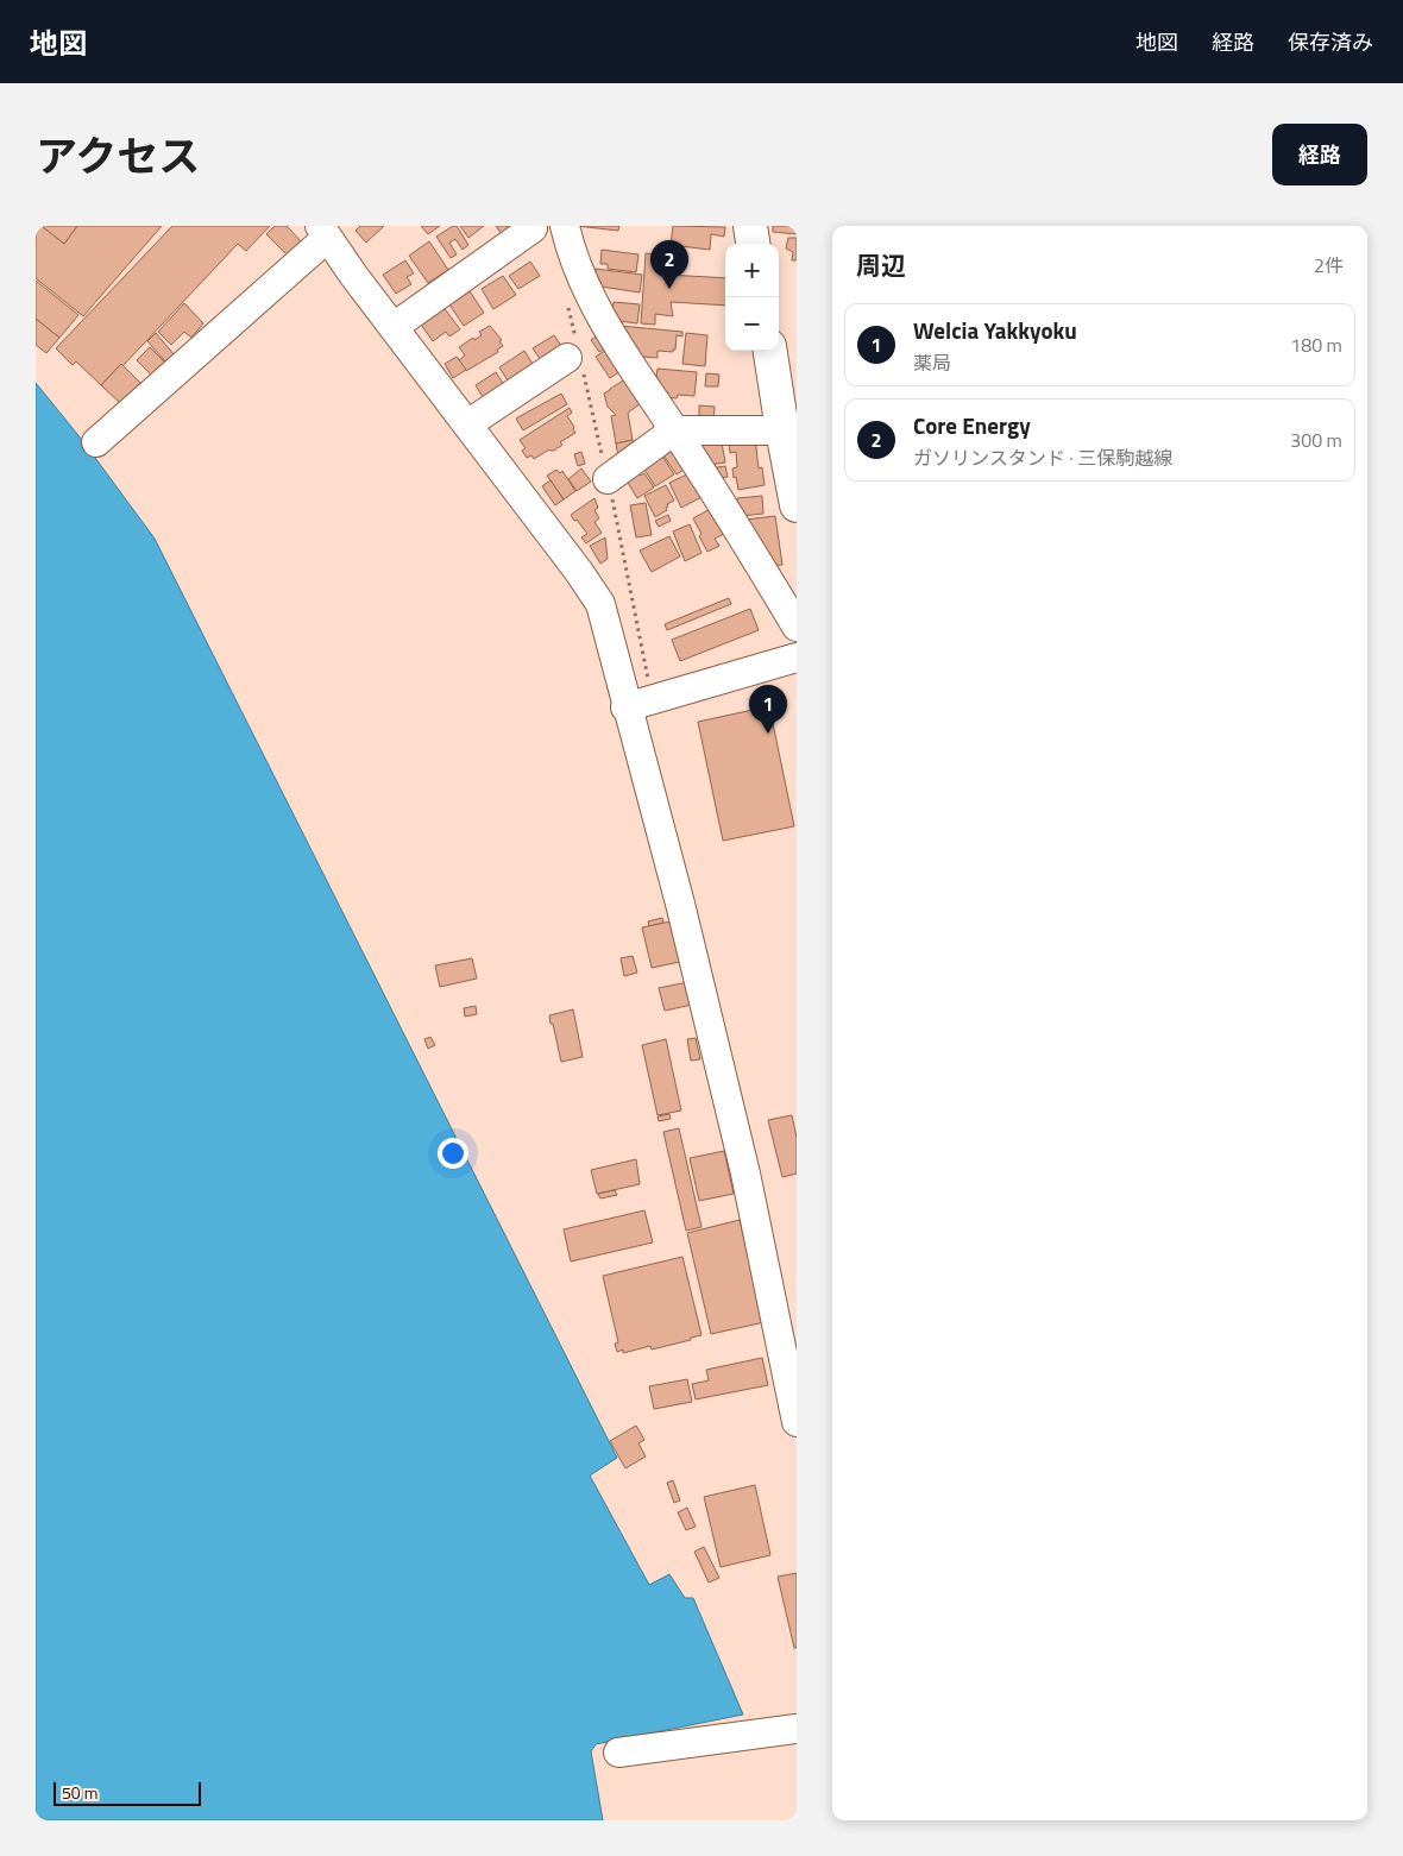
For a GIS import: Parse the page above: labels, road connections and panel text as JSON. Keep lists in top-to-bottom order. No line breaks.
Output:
{"scale_bar":"50 m","page":{"header":"地図","nav":["地図","経路","保存済み"],"title":"アクセス","buttons":"経路","heading":["周辺","2件"],"pins":["2","1"],"map_buttons":["+","−"],"list":[{"mark":"1","name":"Welcia Yakkyoku","note":"薬局","value":"180 m"},{"mark":"2","name":"Core Energy","note":"ガソリンスタンド · 三保駒越線","value":"300 m"}],"scale":"50 m"}}
